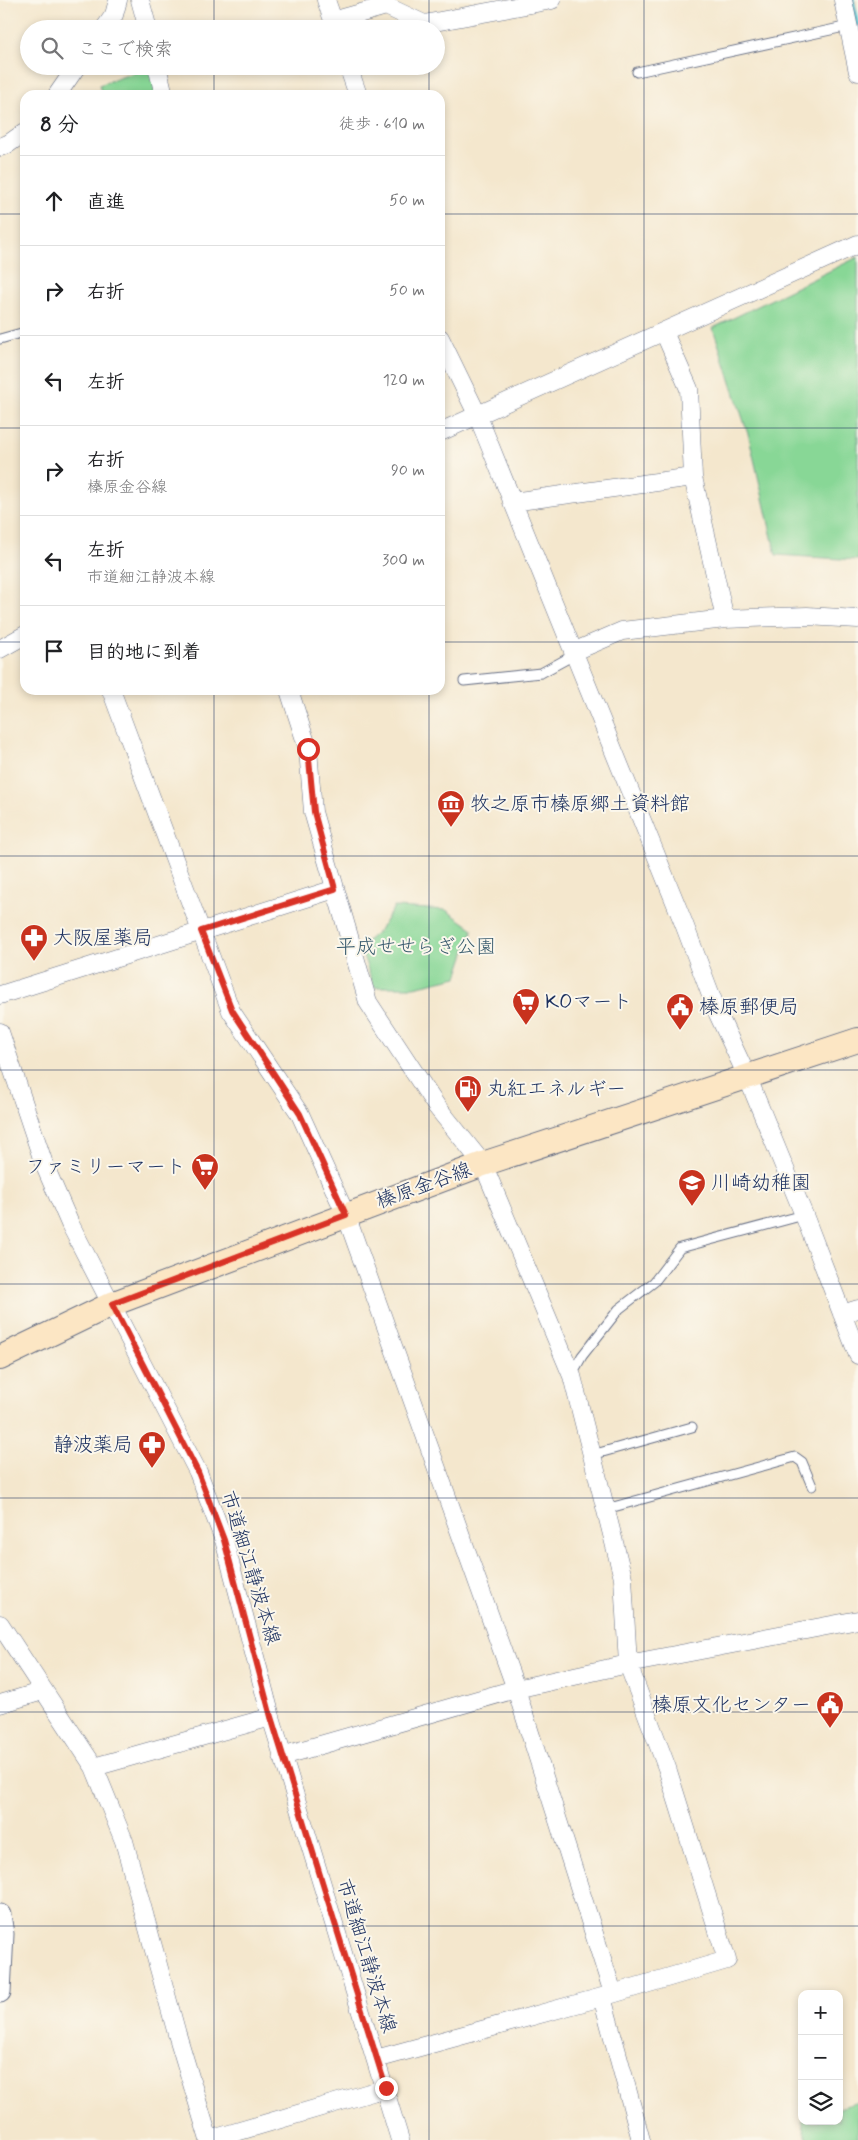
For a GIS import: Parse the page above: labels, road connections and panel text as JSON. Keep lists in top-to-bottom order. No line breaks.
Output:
{"streets":{"main road":["榛原金谷線"],"street":["市道細江静波本線"]},"crossings":[["榛原金谷線","市道細江静波本線"]],"parks":["平成せせらぎ公園"],"places":{"museum":["牧之原市榛原郷土資料館"],"pharmacy":["大阪屋薬局","静波薬局"],"supermarket":["KOマート","ファミリーマート"],"public building":["榛原郵便局","榛原文化センター"],"fuel station":["丸紅エネルギー"],"school or university":["川崎幼稚園"]},"page":{"search":"ここで検索","heading":["8 分","徒歩 · 610 m"],"list":[["直進","50 m"],["右折","50 m"],["左折","120 m"],["右折","榛原金谷線","90 m"],["左折","市道細江静波本線","300 m"],"目的地に到着"],"map_buttons":["+","−"]}}
